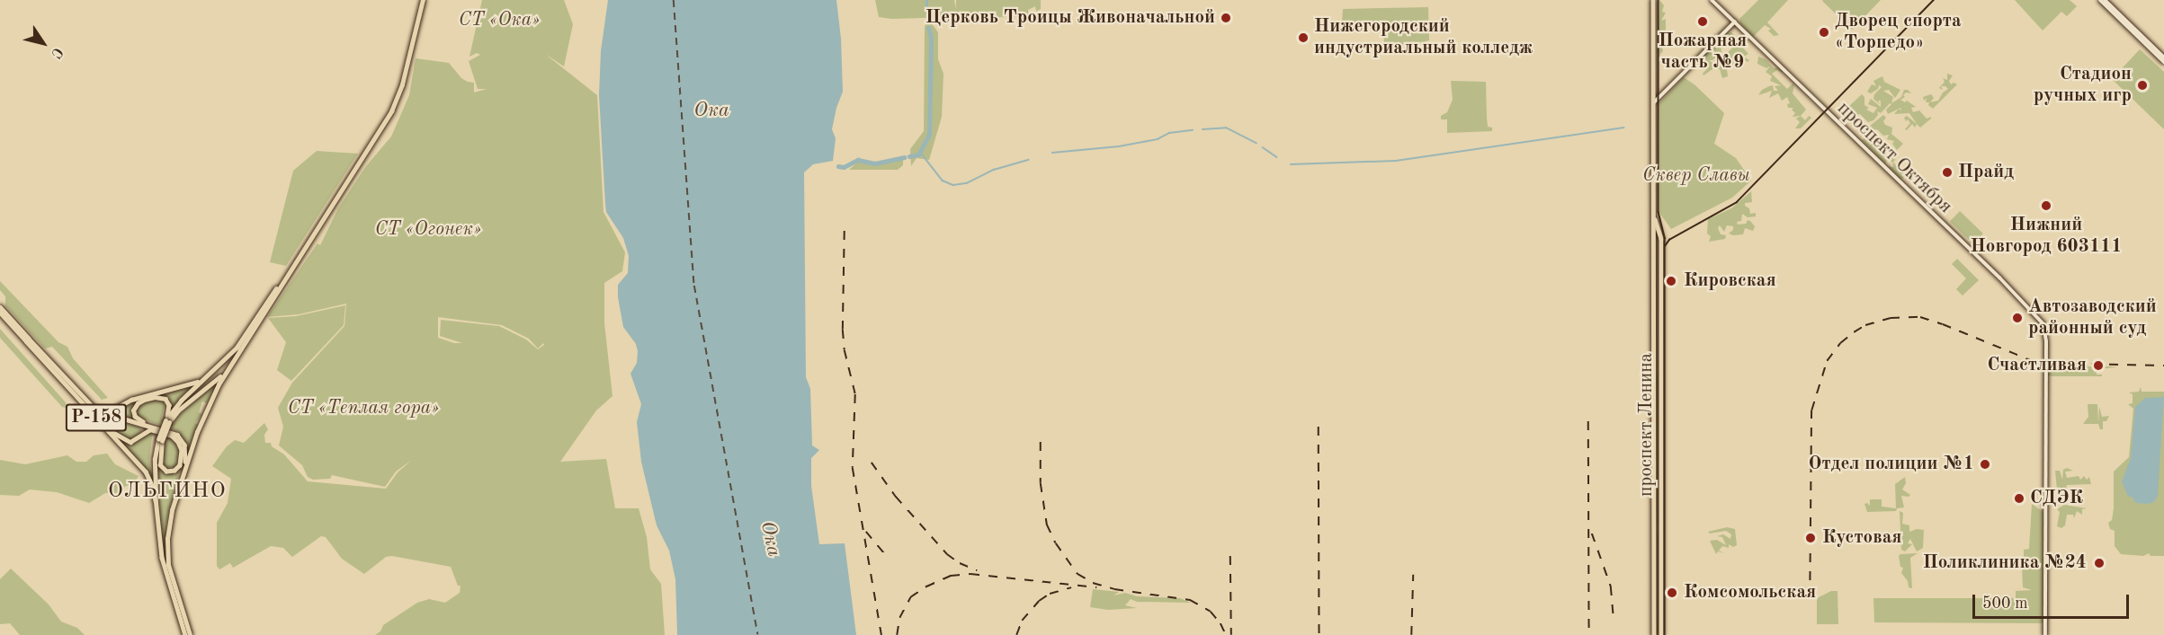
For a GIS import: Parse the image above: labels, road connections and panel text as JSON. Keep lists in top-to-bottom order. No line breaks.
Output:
{"streets":{"highway":["Р-158"],"main road":["проспект Октября","проспект Ленина"]},"districts":["ОЛЬГИНО"],"water":["Ока"],"parks":["СТ «Ока»","Сквер Славы","СТ «Огонек»","СТ «Теплая гора»"],"places":["Церковь Троицы Живоначальной","Пожарная часть №9","Дворец спорта «Торпедо»","Нижегородский индустриальный колледж","Стадион ручных игр","Прайд","Нижний Новгород 603111","Кировская","Автозаводский районный суд","Счастливая","Отдел полиции №1","СДЭК","Кустовая","Поликлиника №24","Комсомольская"],"scale_bar":"500 m","north":"bottom right"}
